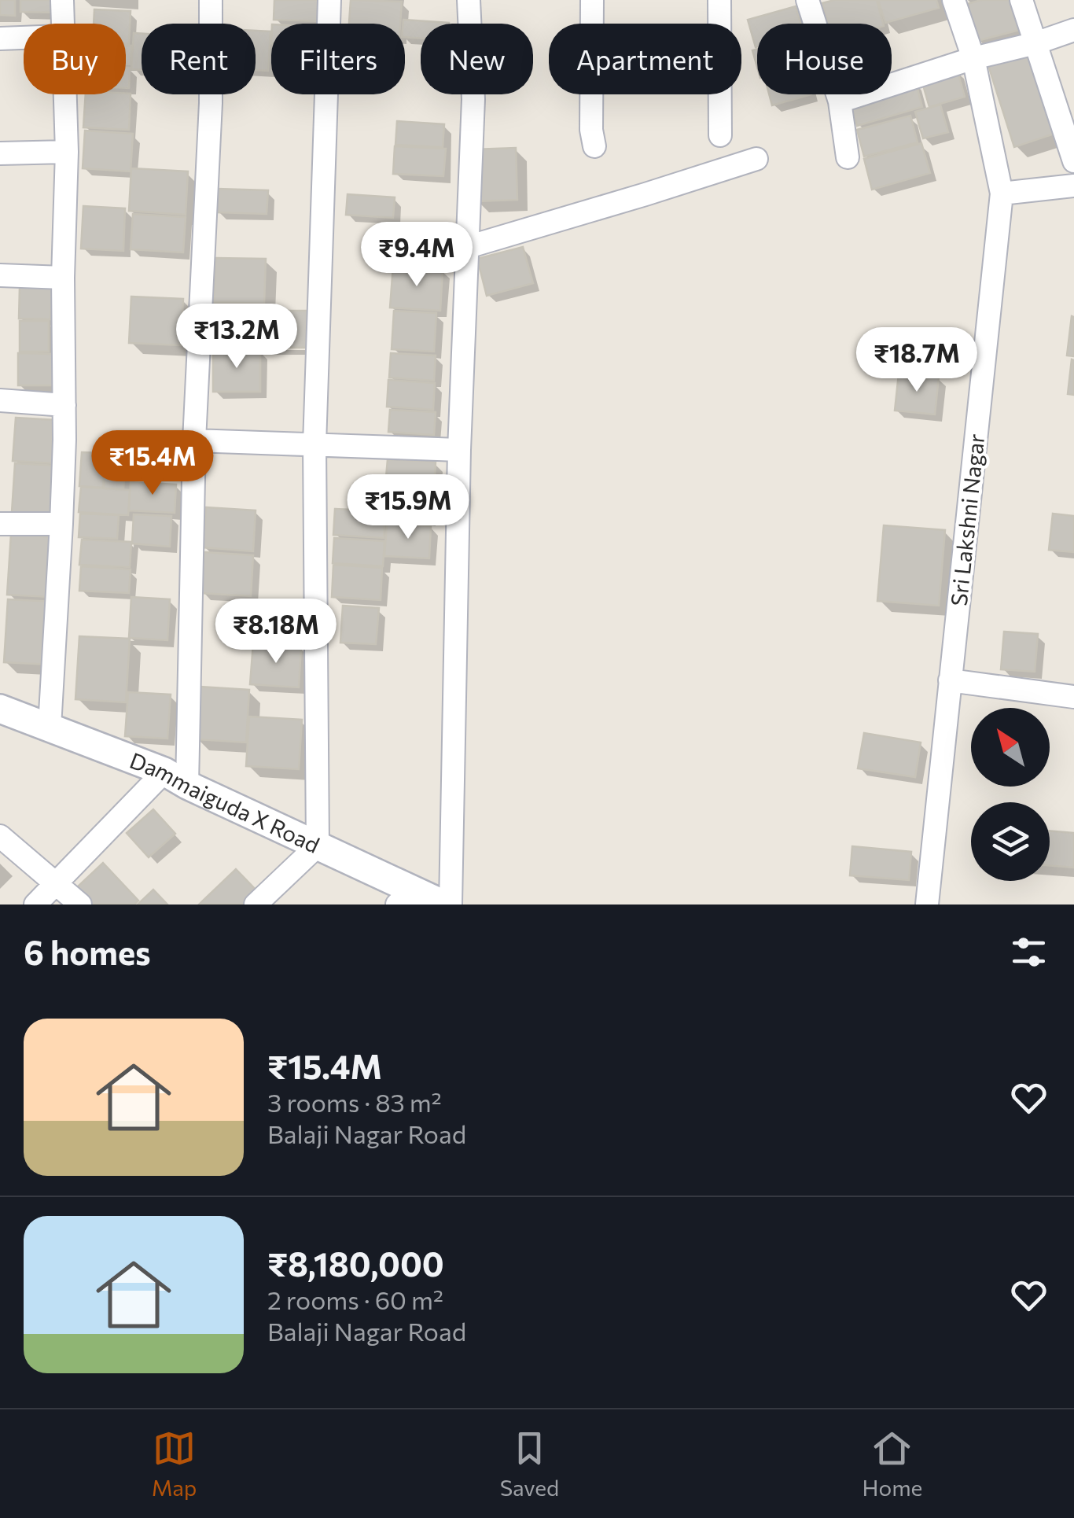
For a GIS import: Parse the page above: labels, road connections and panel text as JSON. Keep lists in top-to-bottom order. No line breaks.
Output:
{"streets":{"street":["Sri Lakshni Nagar","Dammaiguda X Road"]},"north":"top left","page":{"chip":["Buy","Rent","Filters","New","Apartment","House"],"price":["₹9.4M","₹13.2M","₹18.7M","₹15.4M","₹15.9M","₹8.18M"],"heading":"6 homes","list":[{"name":"₹15.4M","note":"3 rooms · 83 m² · Balaji Nagar Road"},{"name":"₹8,180,000","note":"2 rooms · 60 m² · Balaji Nagar Road"}],"tabs":["Map","Saved","Home"]}}
